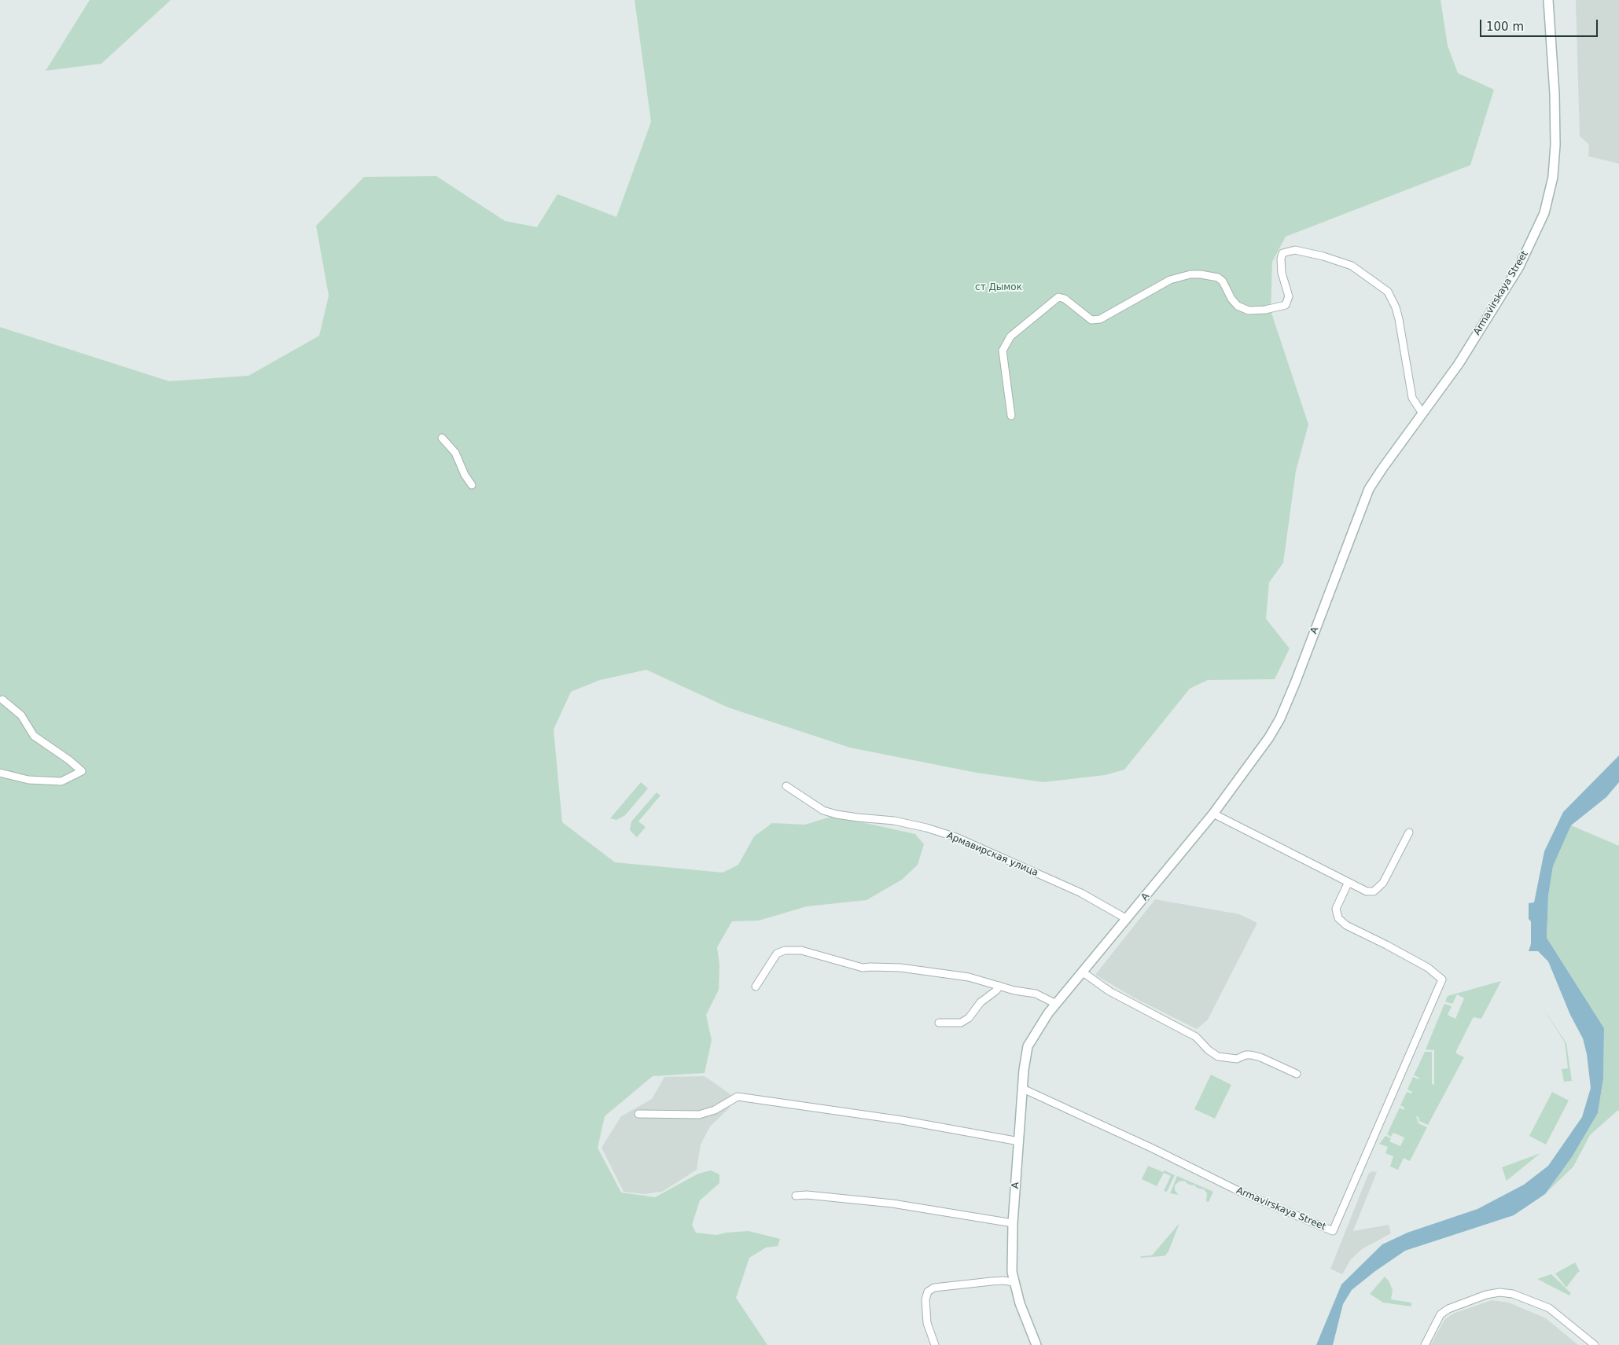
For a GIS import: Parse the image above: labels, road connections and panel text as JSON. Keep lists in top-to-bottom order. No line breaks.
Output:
{"streets":{"main road":["Armavirskaya Street","A"],"street":["Армавирская улица"]},"crossings":[["Armavirskaya Street","A"],["A","Армавирская улица"]],"parks":["ст Дымок"],"scale_bar":"100 m"}
